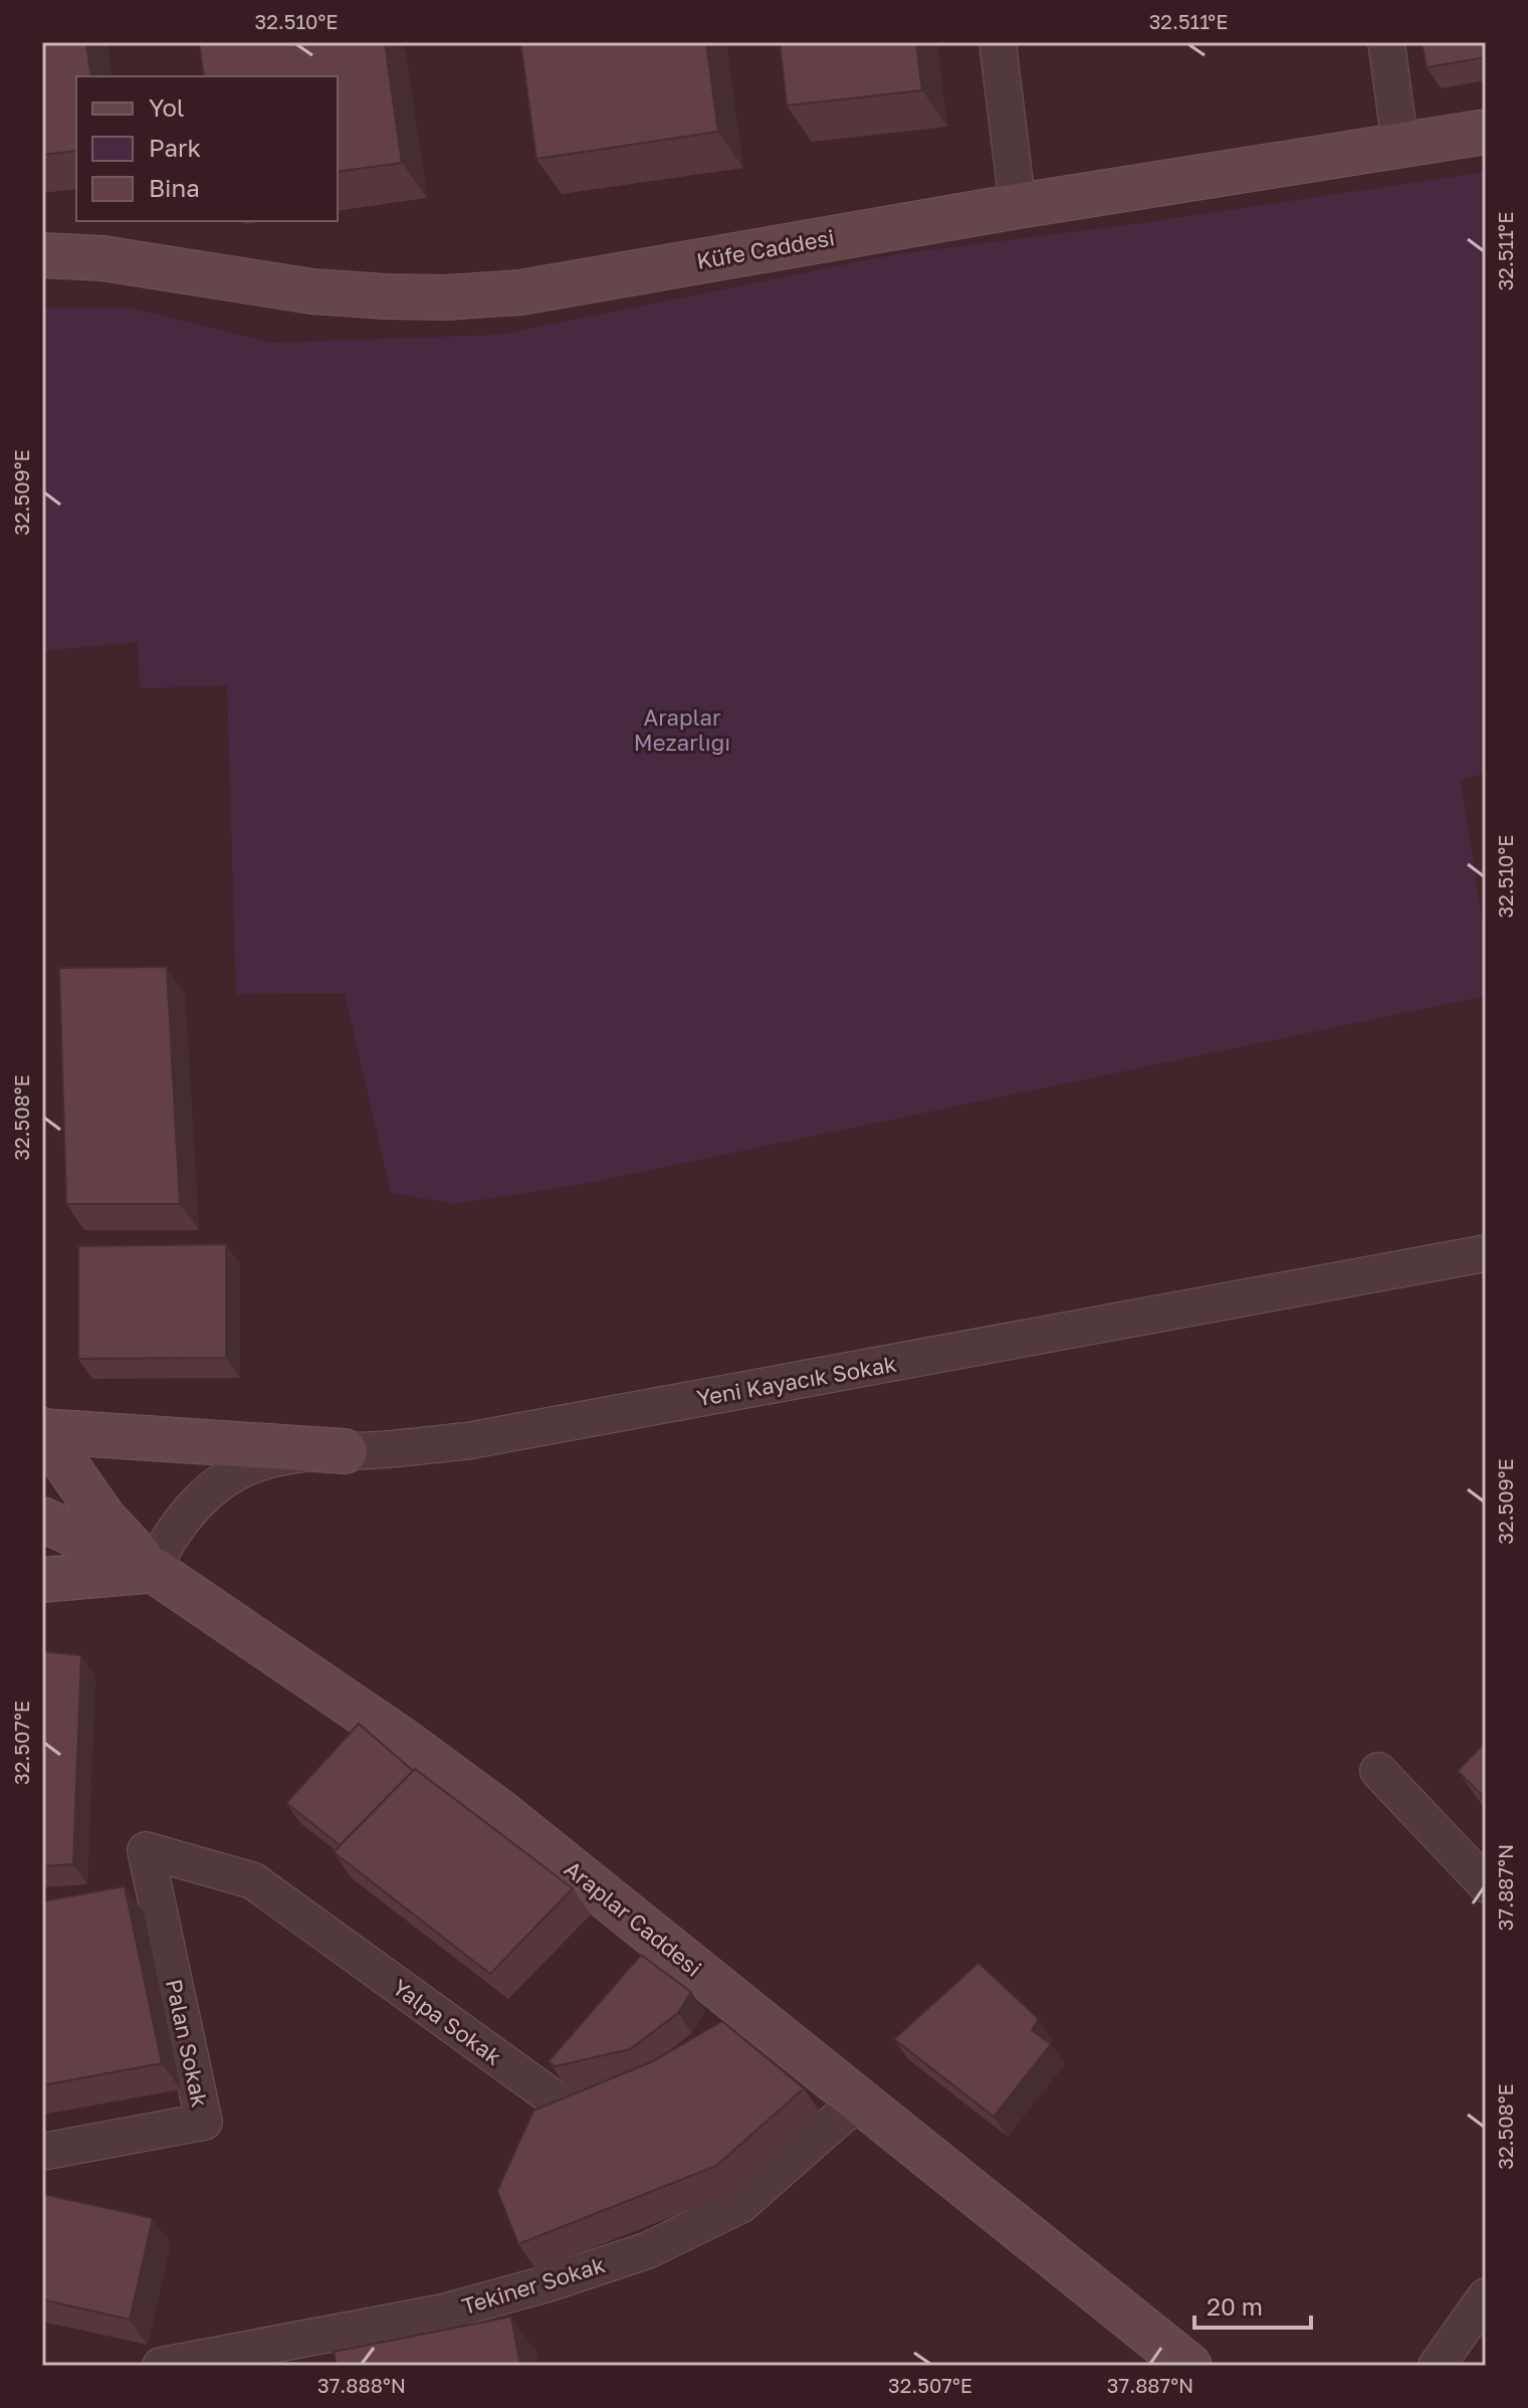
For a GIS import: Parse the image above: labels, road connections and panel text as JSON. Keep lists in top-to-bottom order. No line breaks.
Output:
{"streets":{"street":["Küfe Caddesi","Yeni Kayacık Sokak","Araplar Caddesi","Yalpa Sokak","Palan Sokak","Tekiner Sokak"]},"crossings":[["Yeni Kayacık Sokak","Araplar Caddesi"],["Araplar Caddesi","Tekiner Sokak"],["Yalpa Sokak","Palan Sokak"]],"parks":["Araplar Mezarlığı"],"legend":["Yol","Park","Bina"],"scale_bar":"20 m","coordinates":["32.510°E","32.511°E","32.509°E","32.508°E","32.507°E","37.887°N","37.888°N"]}
